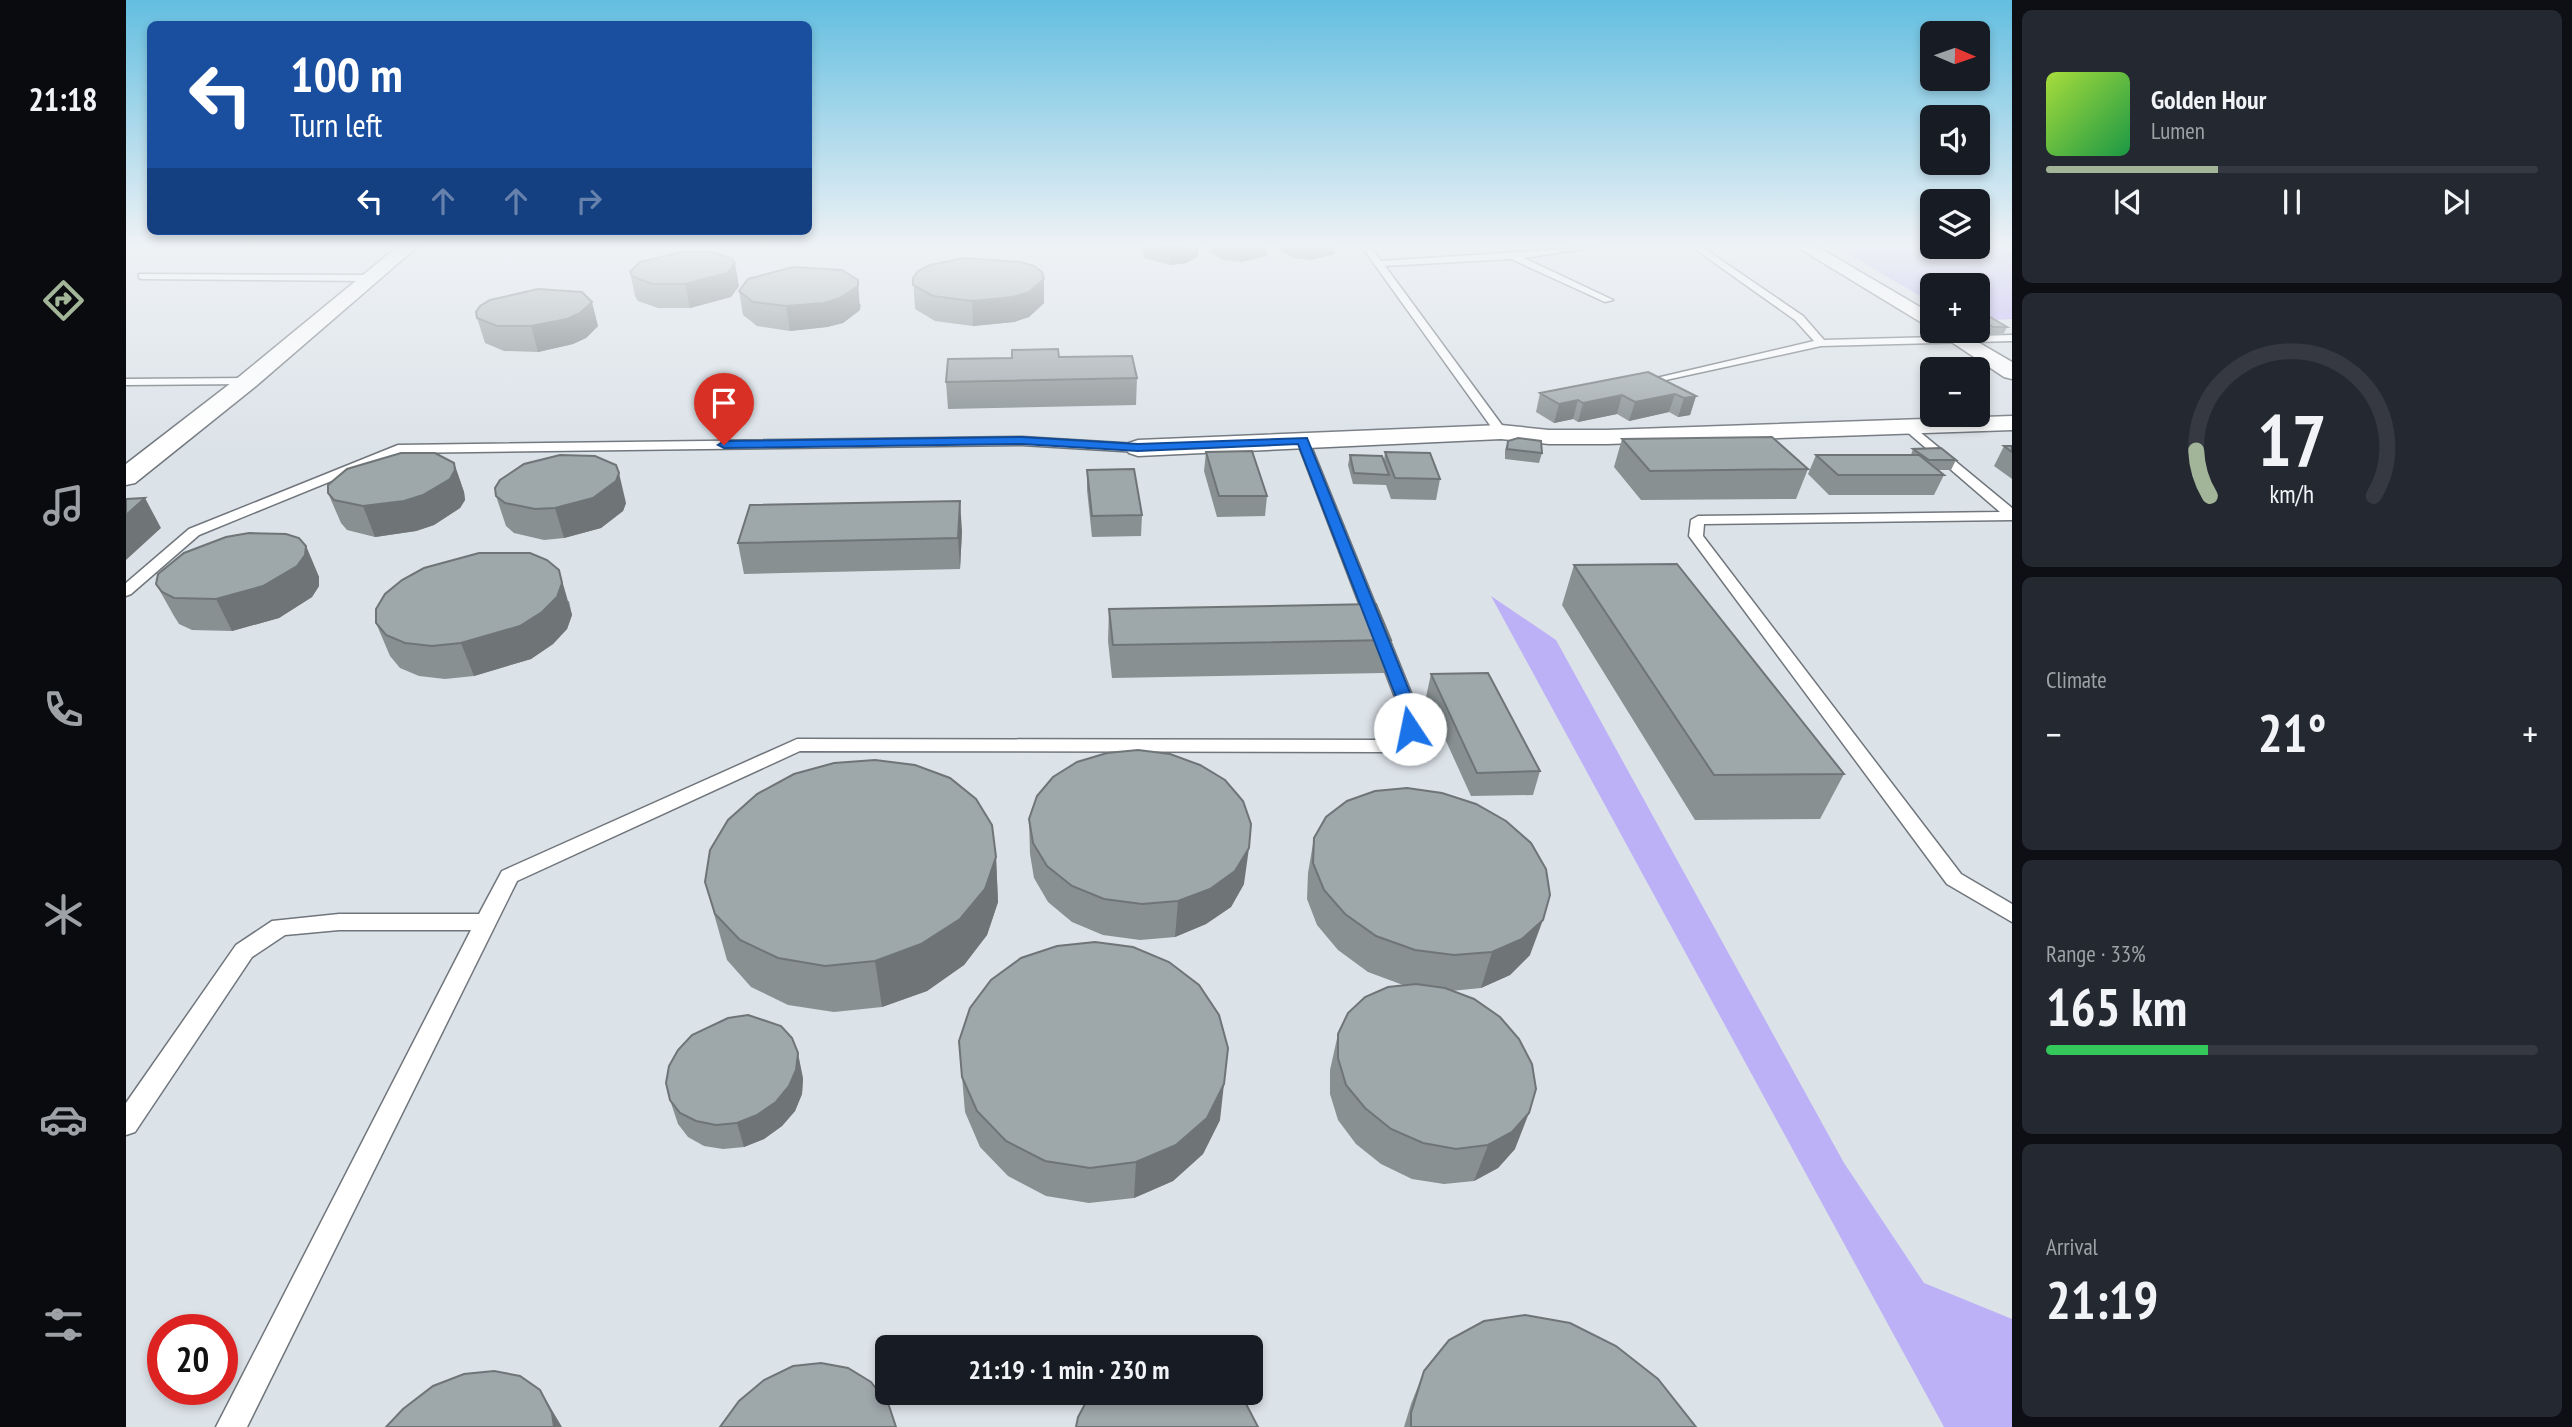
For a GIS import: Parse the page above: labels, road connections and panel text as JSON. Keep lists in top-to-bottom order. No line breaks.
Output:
{"north":"right","page":{"tabs":"21:18","map_buttons":["+","−"],"turn":["100 m","Turn left"],"song":["Golden Hour","Lumen"],"tile":["Climate",["Range · 33%","165 km"],["Arrival","21:19"]],"heat":["−","21°","+"],"limit":"20","trip":"21:19 · 1 min · 230 m","gauge":["17","km/h"]}}
